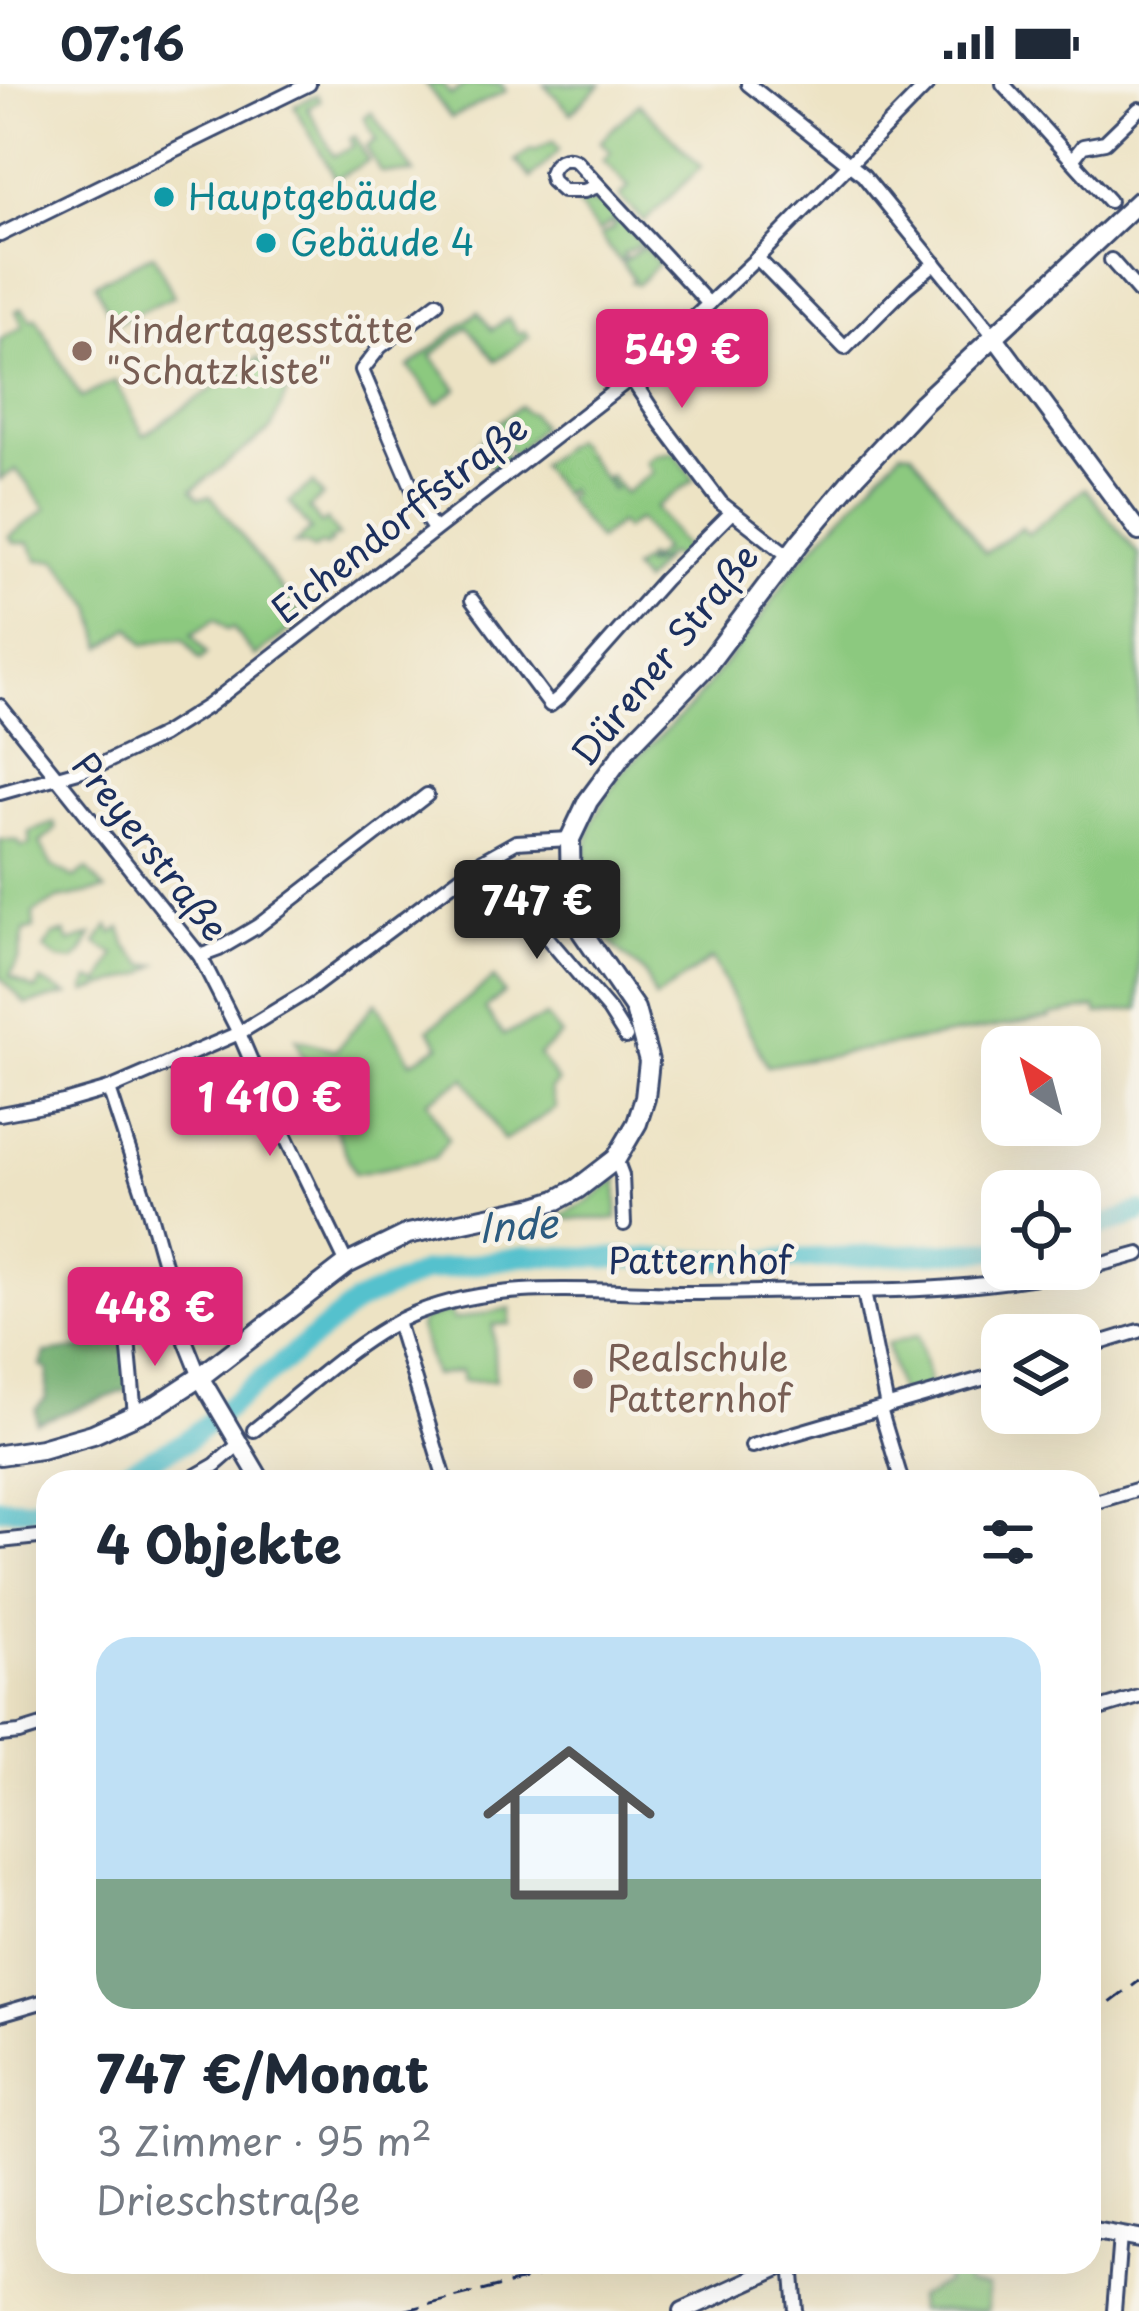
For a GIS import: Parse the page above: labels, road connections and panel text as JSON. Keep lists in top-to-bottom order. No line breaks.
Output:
{"streets":{"main road":["Dürener Straße"],"street":["Eichendorffstraße","Preyerstraße","Patternhof"]},"crossings":[["Eichendorffstraße","Preyerstraße"]],"water":["Inde"],"places":["Hauptgebäude","Gebäude 4","Kindertagesstätte \"Schatzkiste\"","Realschule Patternhof"],"north":"top left","page":{"status":"07:16","price":["549 €","747 €","1 410 €","448 €"],"heading":"4 Objekte","list":[{"name":"747 €/Monat","note":"3 Zimmer · 95 m² · Drieschstraße"}]}}
